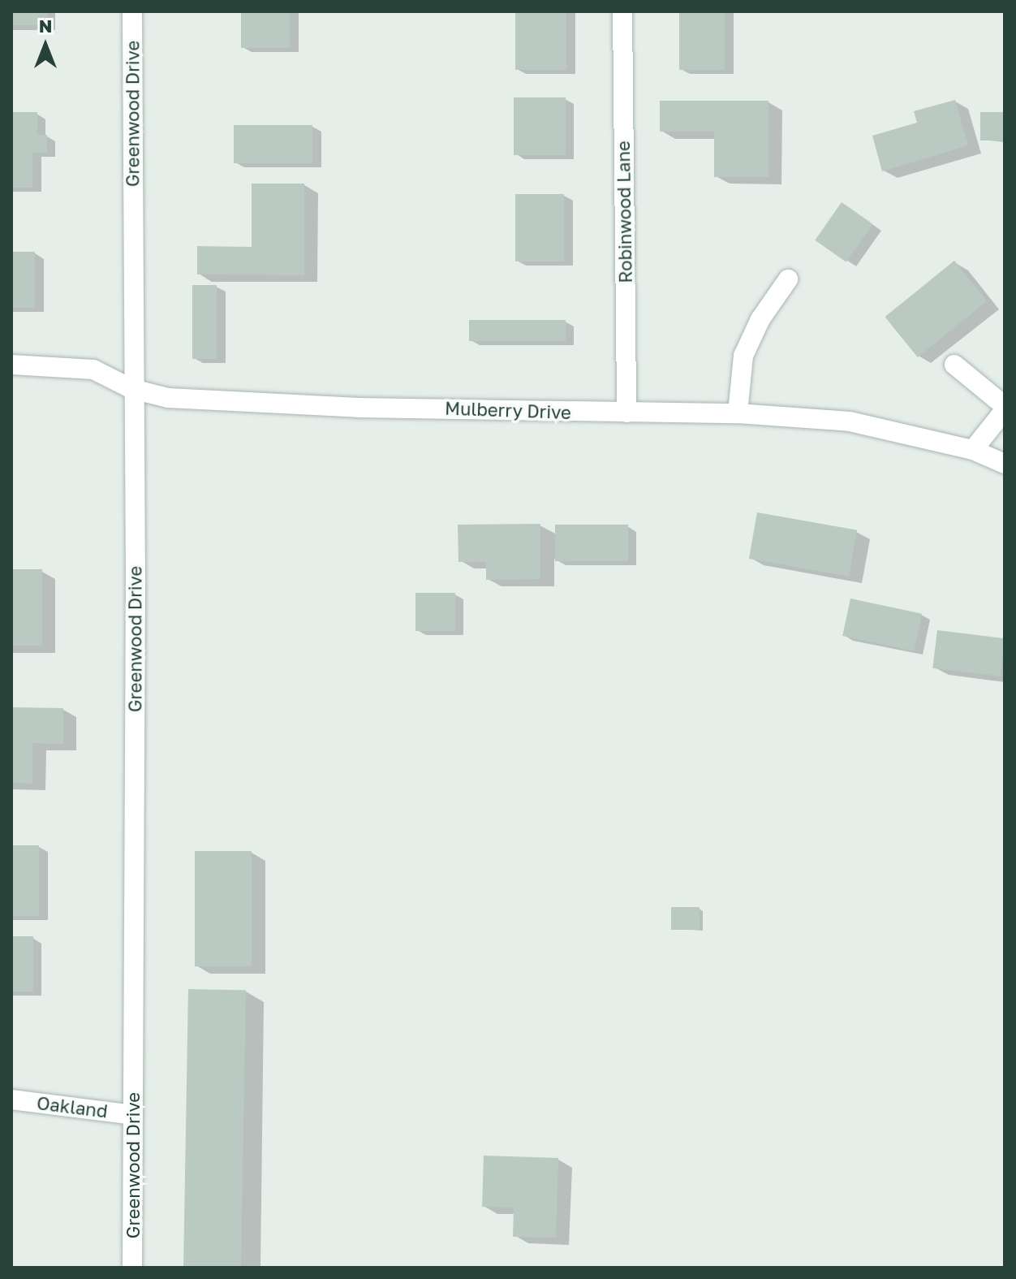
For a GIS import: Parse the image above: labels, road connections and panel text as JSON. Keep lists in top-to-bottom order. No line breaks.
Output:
{"streets":{"street":["Greenwood Drive","Robinwood Lane","Mulberry Drive","Oakland"]},"crossings":[["Greenwood Drive","Mulberry Drive"],["Greenwood Drive","Oakland"],["Robinwood Lane","Mulberry Drive"]],"north":"top"}
